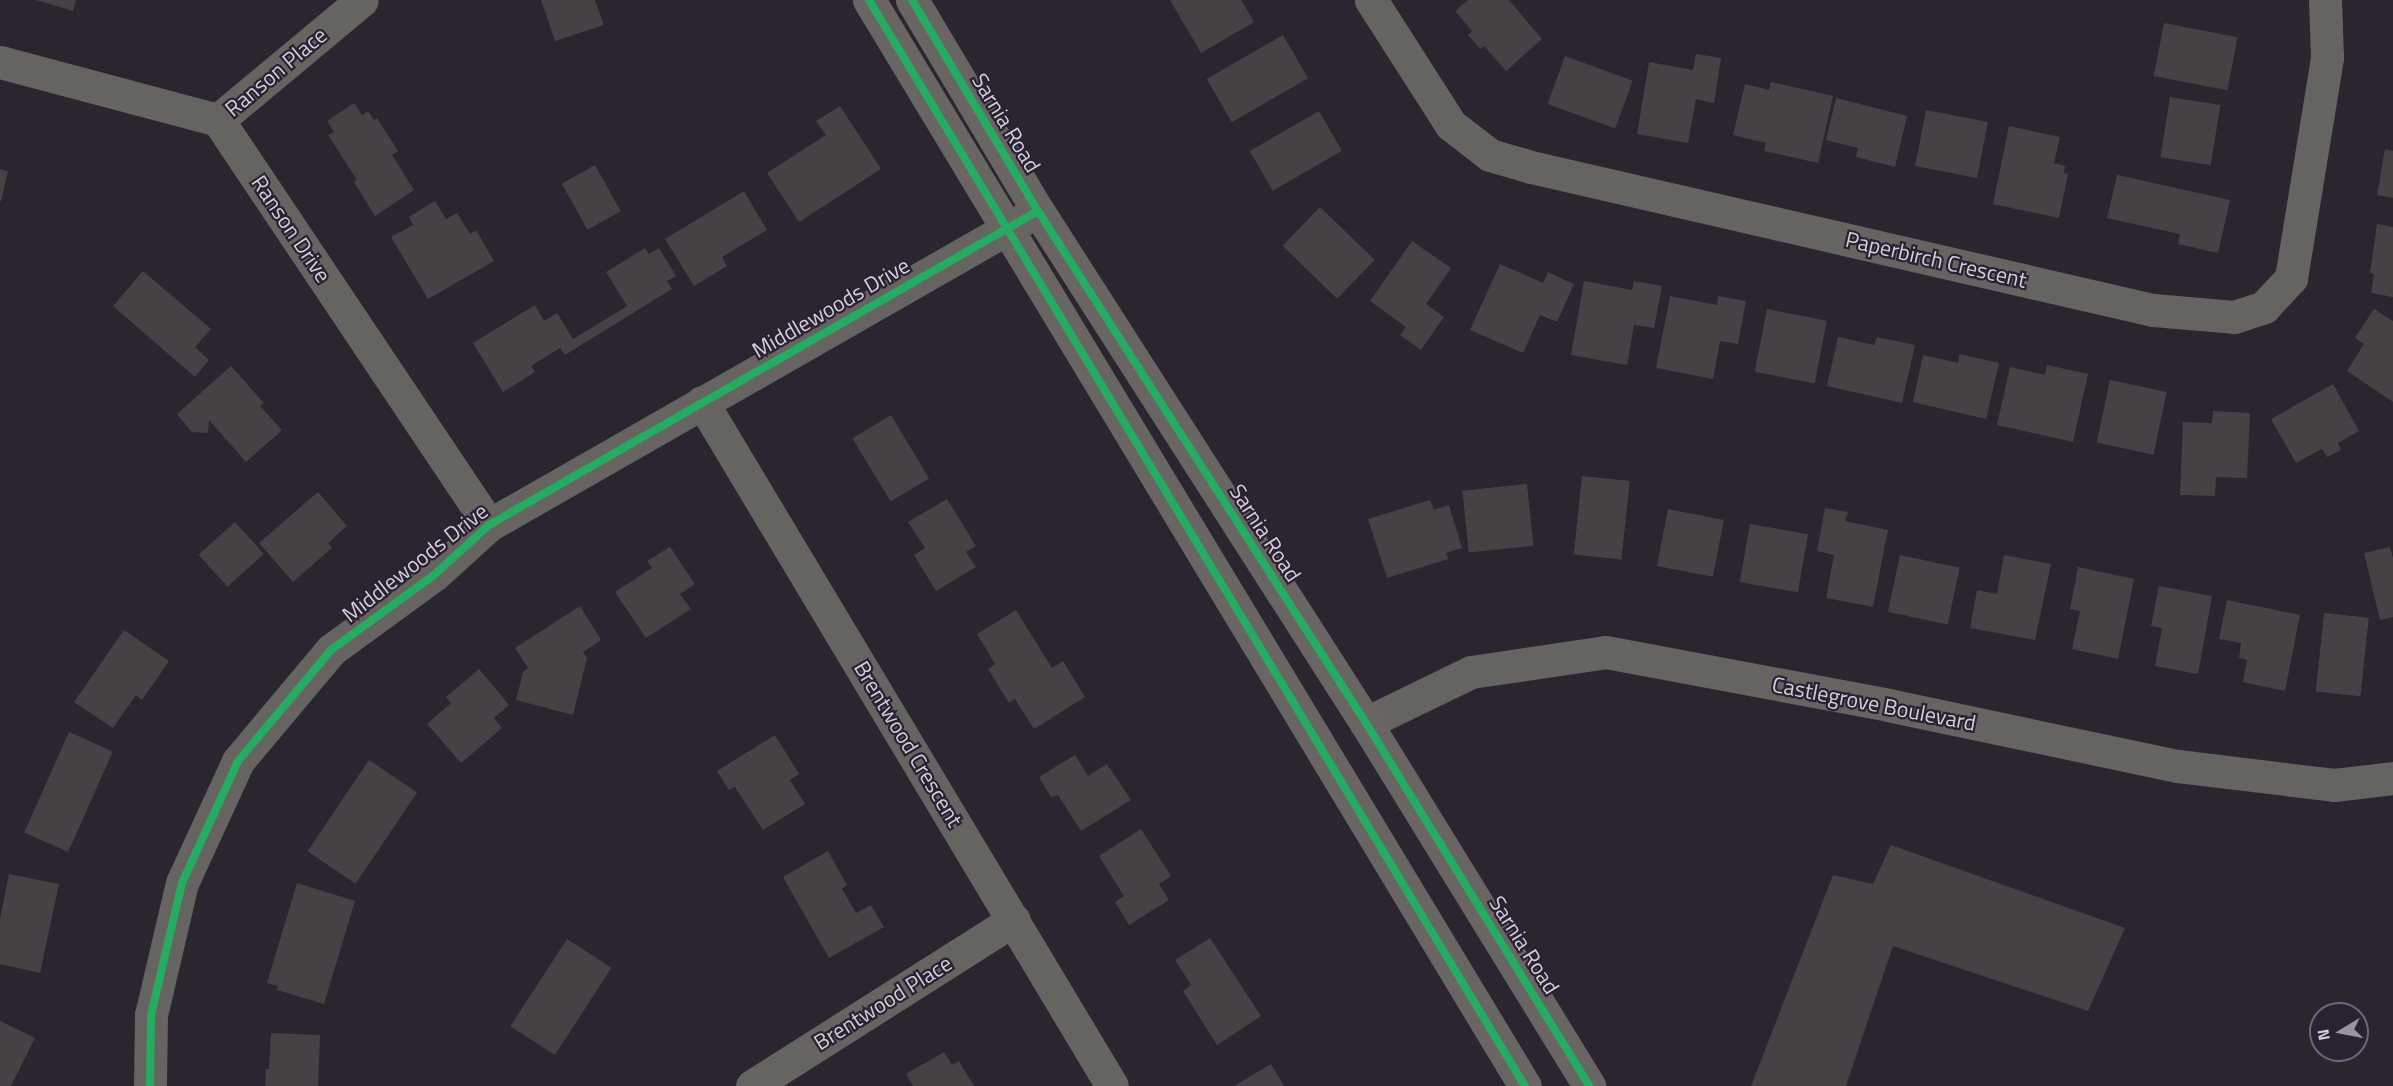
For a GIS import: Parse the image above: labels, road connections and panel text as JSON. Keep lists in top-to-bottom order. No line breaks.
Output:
{"streets":{"main road":["Sarnia Road"],"street":["Ranson Place","Ranson Drive","Paperbirch Crescent","Middlewoods Drive","Castlegrove Boulevard","Brentwood Crescent","Brentwood Place"]},"crossings":[["Ranson Place","Ranson Drive"],["Sarnia Road","Middlewoods Drive"],["Sarnia Road","Castlegrove Boulevard"],["Ranson Drive","Middlewoods Drive"],["Middlewoods Drive","Brentwood Crescent"],["Brentwood Crescent","Brentwood Place"]],"north":"left"}
